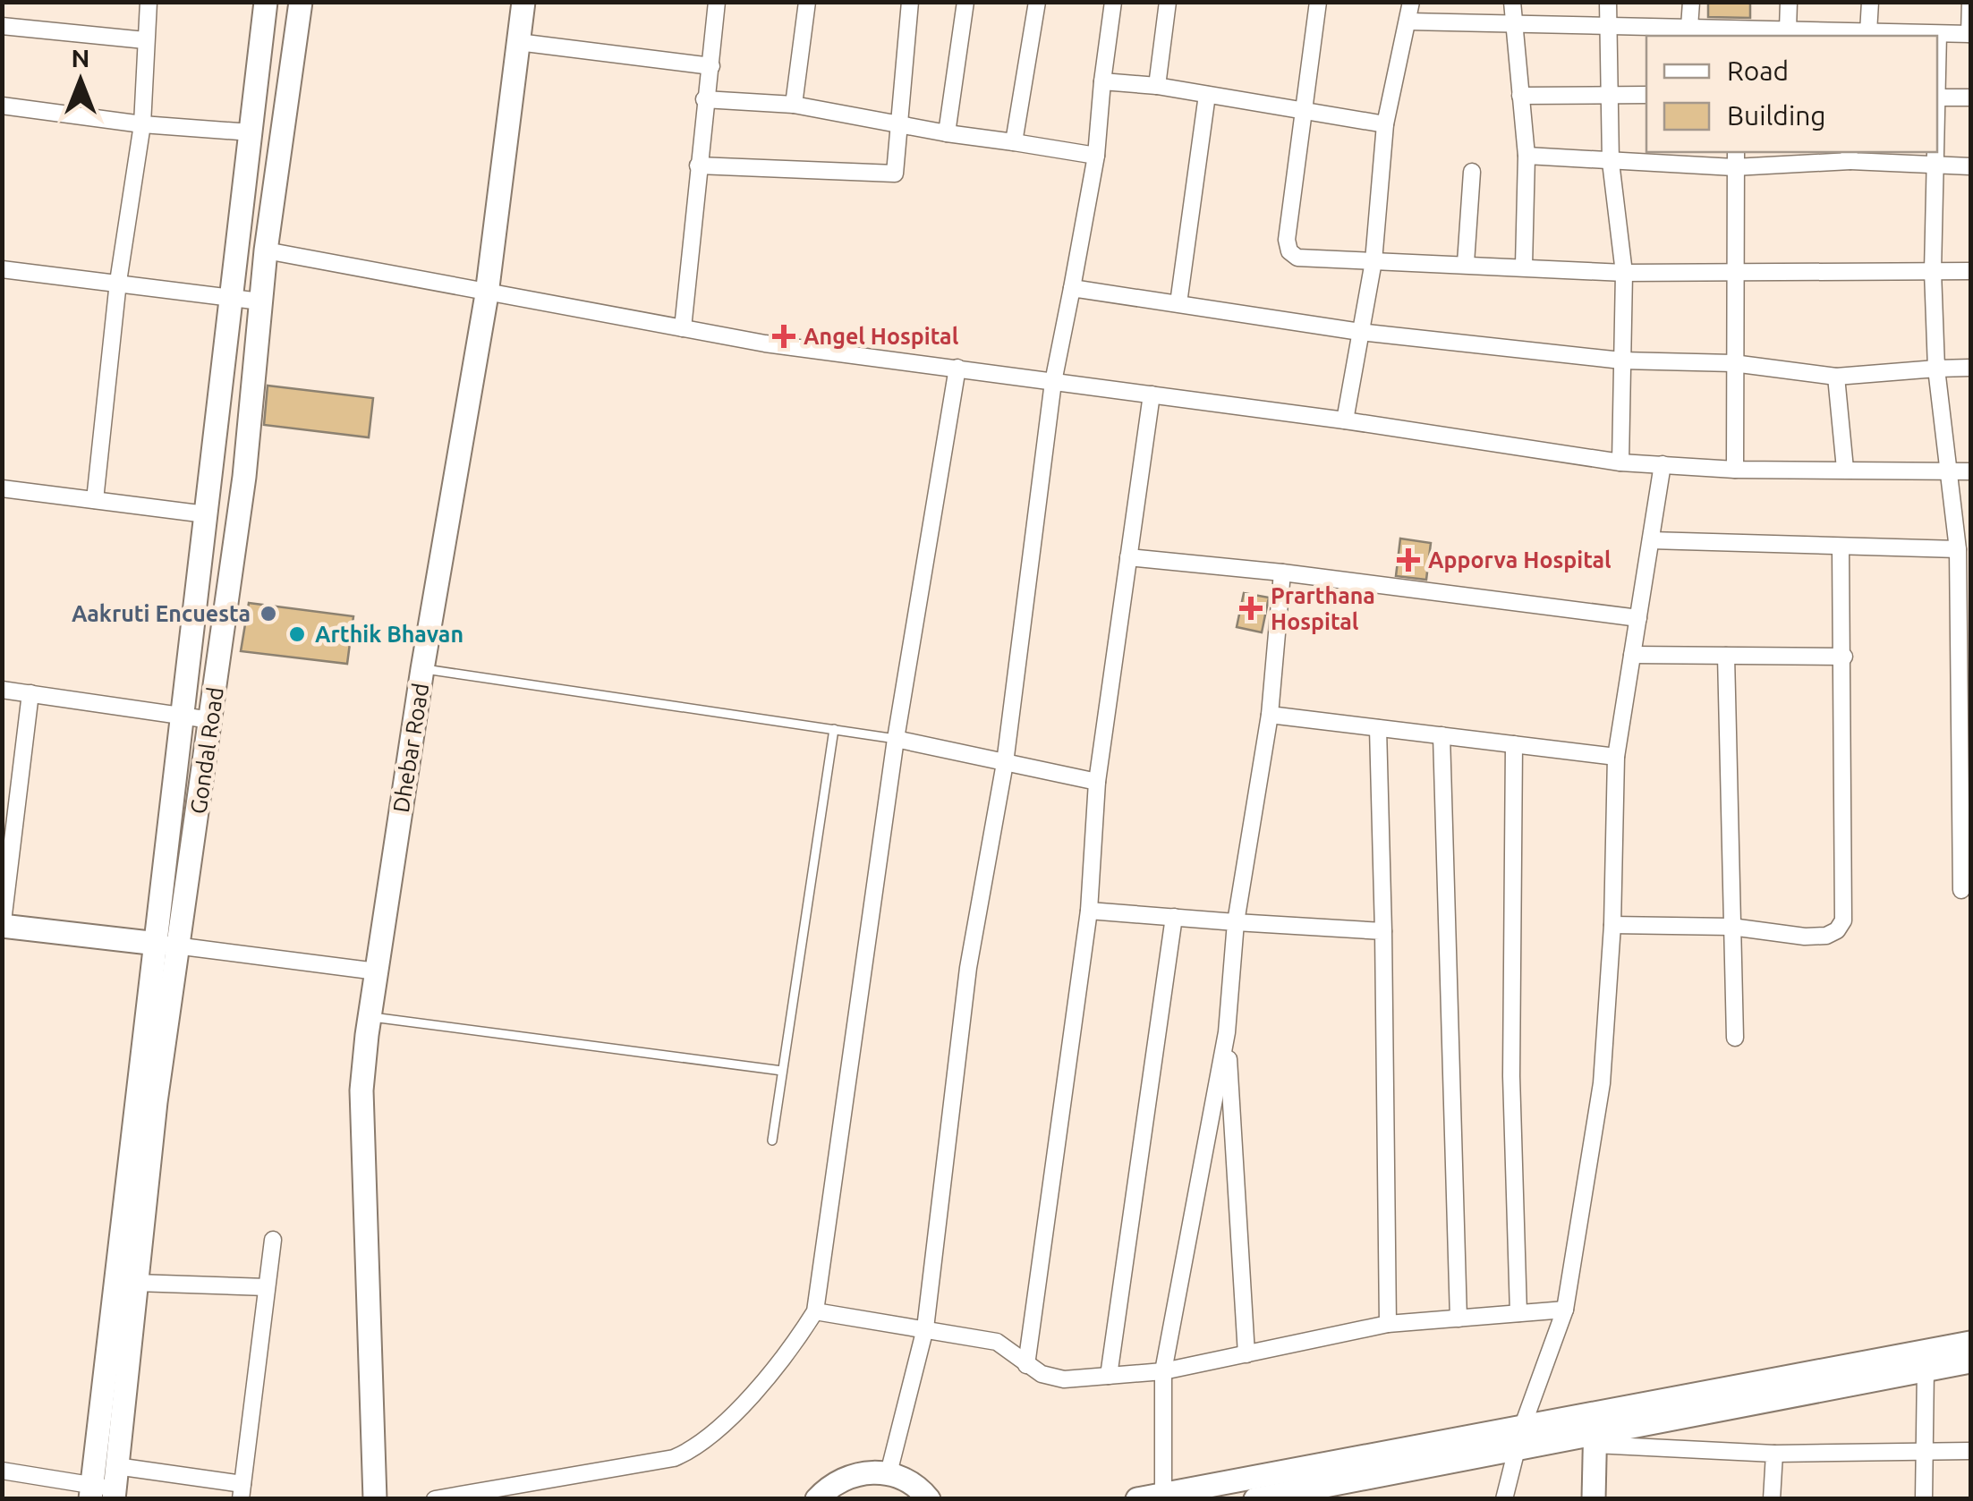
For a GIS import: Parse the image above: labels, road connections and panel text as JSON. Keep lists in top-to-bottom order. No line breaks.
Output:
{"streets":{"main road":["Dhebar Road","Gondal Road"]},"places":{"health":["Angel Hospital","Apporva Hospital","Prarthana Hospital"],"other":["Aakruti Encuesta","Arthik Bhavan"]},"legend":["Road","Building"],"north":"top"}
